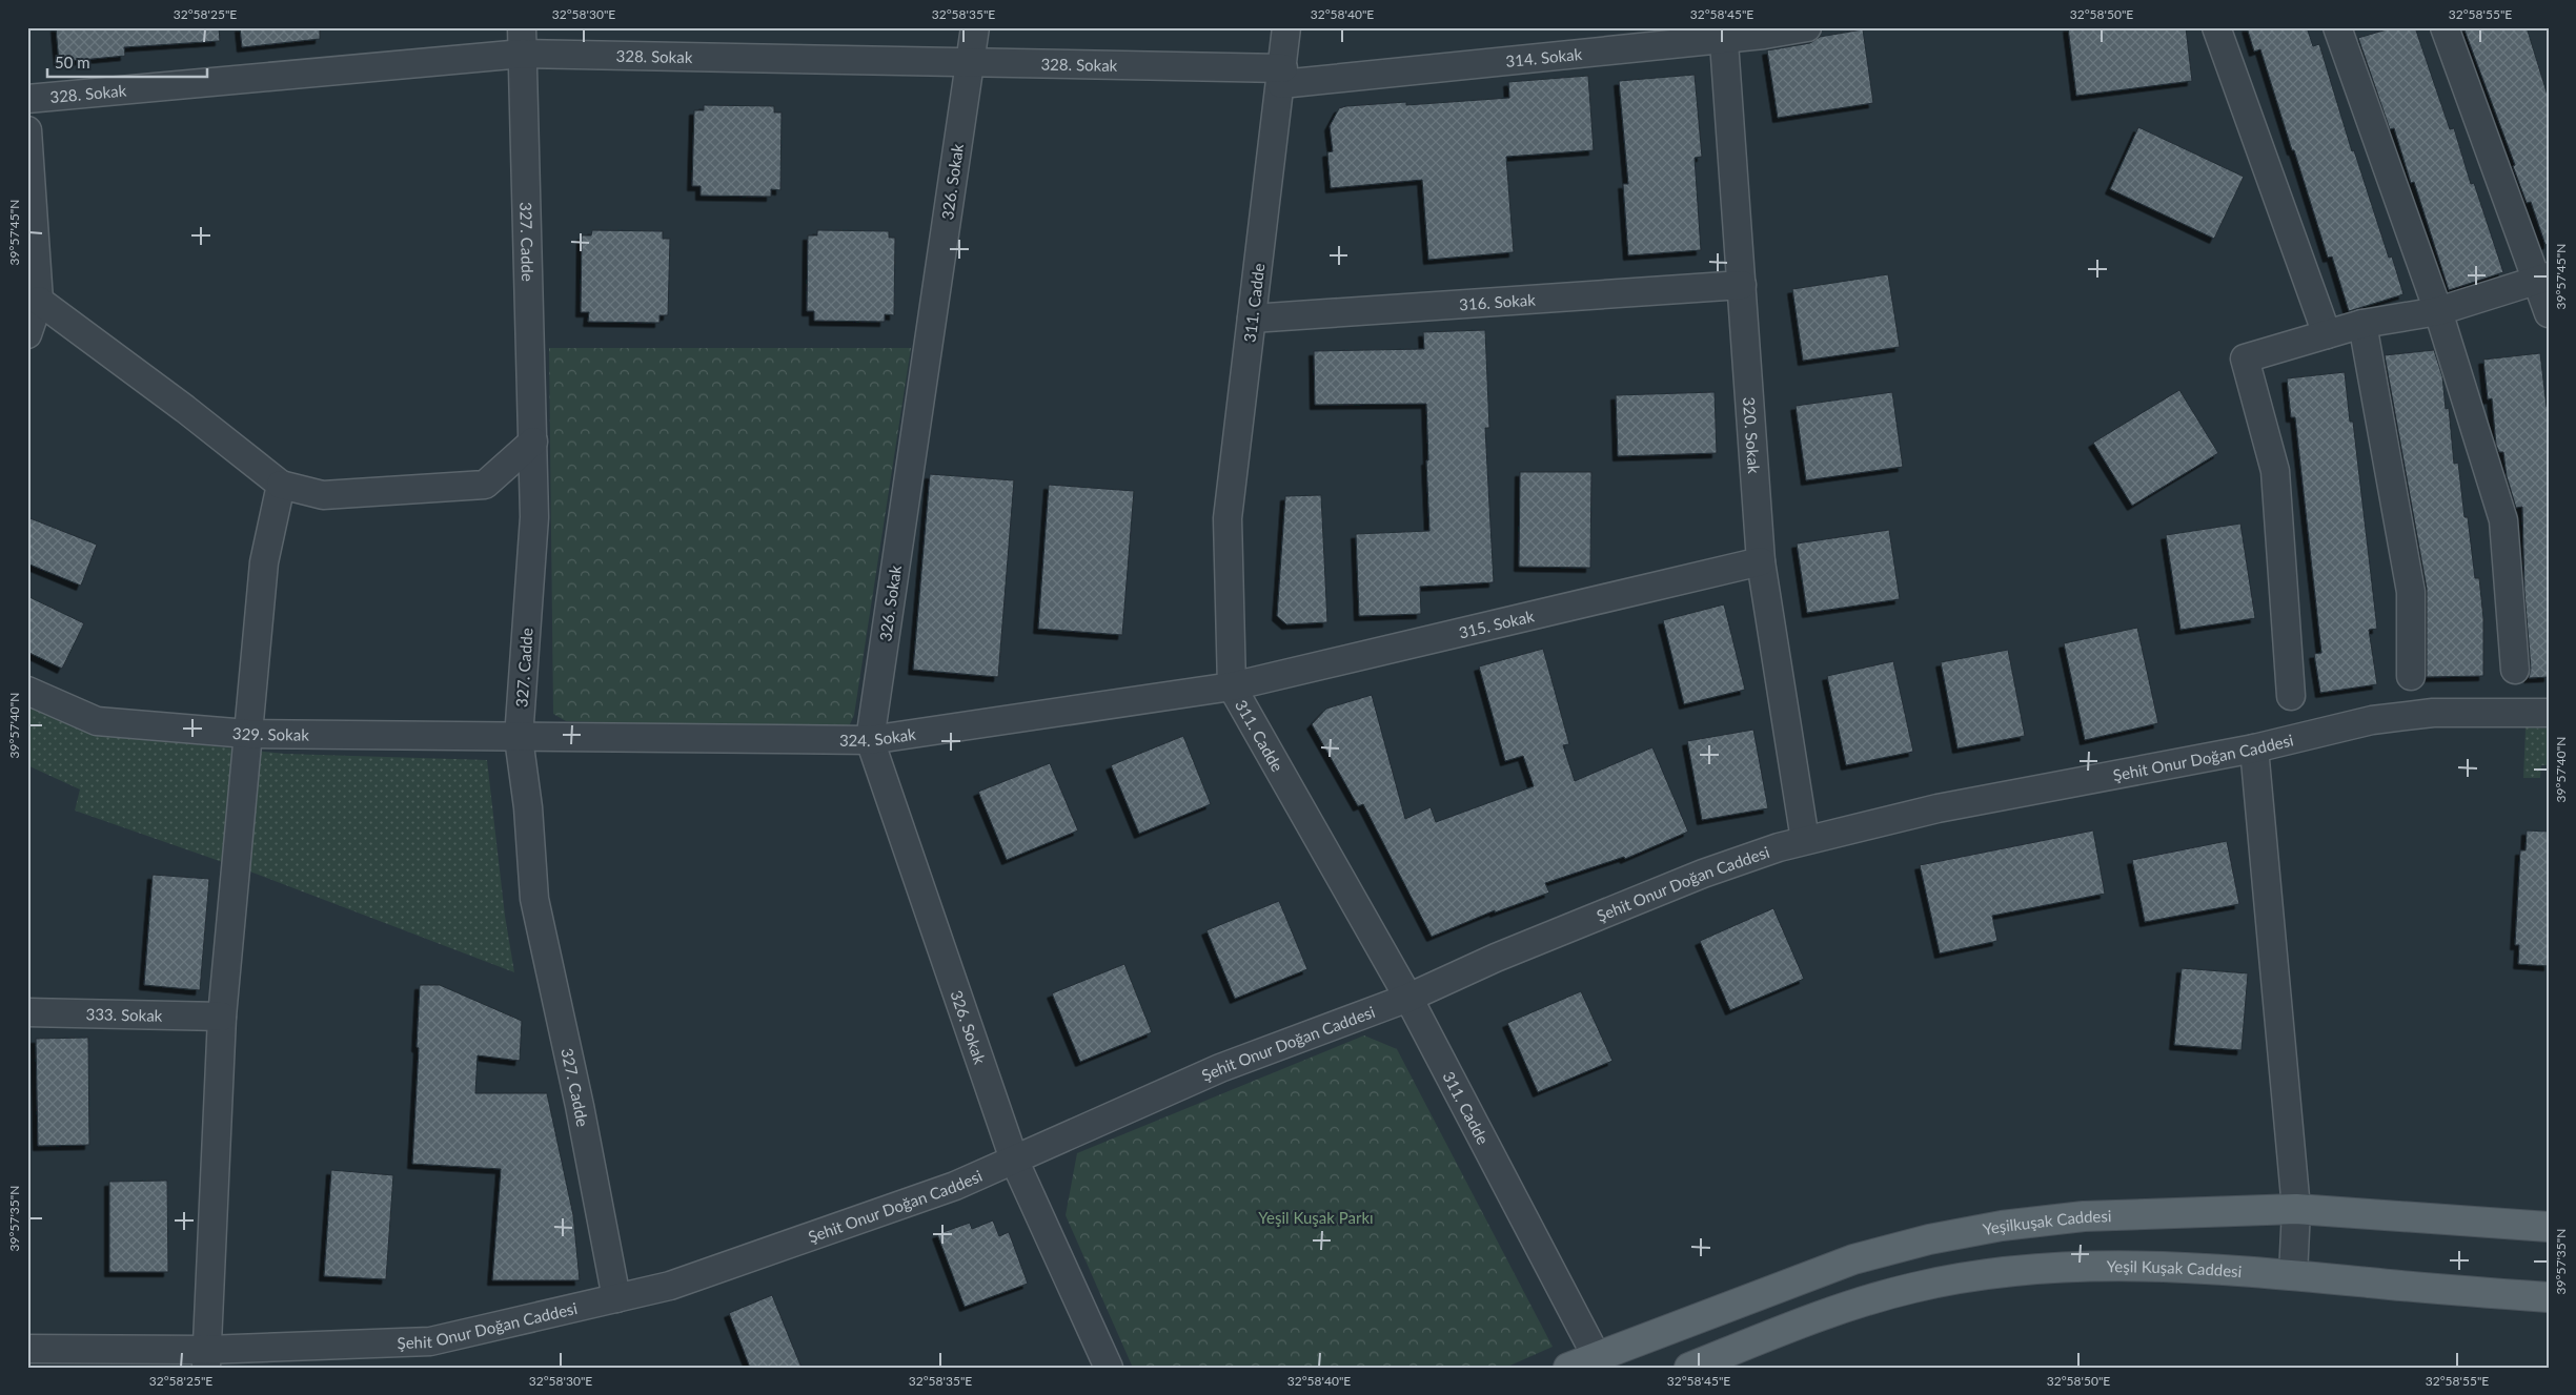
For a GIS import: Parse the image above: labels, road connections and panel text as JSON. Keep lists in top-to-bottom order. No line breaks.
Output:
{"streets":{"main road":["Yeşilkuşak Caddesi","Yeşil Kuşak Caddesi"],"street":["328. Sokak","314. Sokak","326. Sokak","327. Cadde","316. Sokak","311. Cadde","320. Sokak","315. Sokak","329. Sokak","324. Sokak","Şehit Onur Doğan Caddesi","333. Sokak"]},"crossings":[["328. Sokak","314. Sokak"],["328. Sokak","326. Sokak"],["328. Sokak","327. Cadde"],["328. Sokak","311. Cadde"],["314. Sokak","311. Cadde"],["314. Sokak","320. Sokak"],["326. Sokak","324. Sokak"],["326. Sokak","Şehit Onur Doğan Caddesi"],["327. Cadde","329. Sokak"],["327. Cadde","324. Sokak"],["327. Cadde","Şehit Onur Doğan Caddesi"],["316. Sokak","311. Cadde"],["316. Sokak","320. Sokak"],["311. Cadde","315. Sokak"],["311. Cadde","324. Sokak"],["311. Cadde","Şehit Onur Doğan Caddesi"],["311. Cadde","Yeşilkuşak Caddesi"],["320. Sokak","315. Sokak"],["320. Sokak","Şehit Onur Doğan Caddesi"],["315. Sokak","324. Sokak"],["329. Sokak","324. Sokak"]],"parks":["Yeşil Kuşak Parkı"],"scale_bar":"50 m","coordinates":["32°58'25\"E","32°58'30\"E","32°58'35\"E","32°58'40\"E","32°58'45\"E","32°58'50\"E","32°58'55\"E","39°57'45\"N","39°57'40\"N","39°57'35\"N"]}
